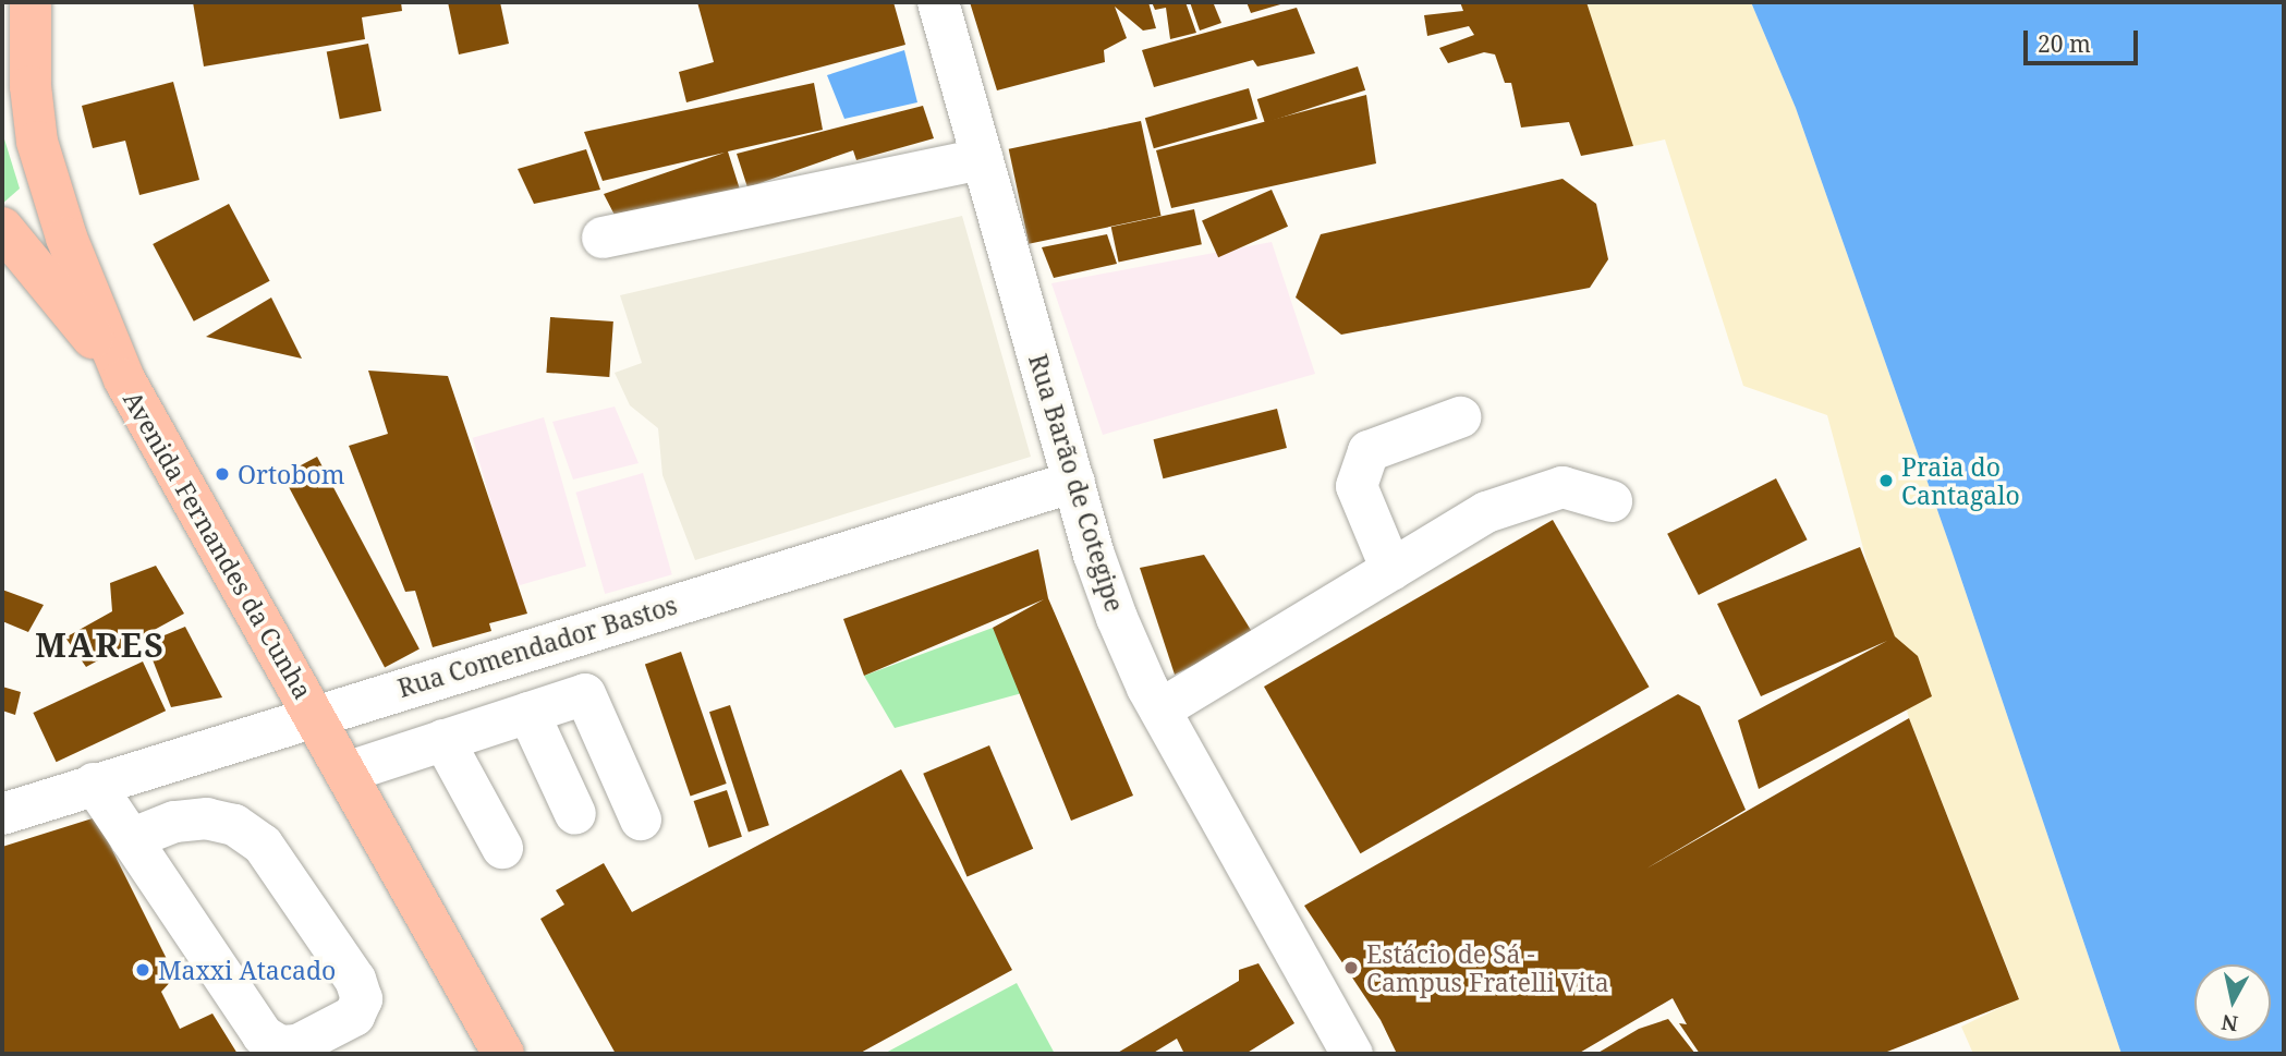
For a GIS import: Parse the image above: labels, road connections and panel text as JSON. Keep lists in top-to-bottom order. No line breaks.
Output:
{"streets":{"main road":["Avenida Fernandes da Cunha"],"street":["Rua Barão de Cotegipe","Rua Comendador Bastos"]},"crossings":[["Rua Barão de Cotegipe","Rua Comendador Bastos"],["Avenida Fernandes da Cunha","Rua Comendador Bastos"]],"districts":["MARES"],"places":["Ortobom","Praia do Cantagalo","Estácio de Sá - Campus Fratelli Vita","Maxxi Atacado"],"scale_bar":"20 m","north":"bottom"}
